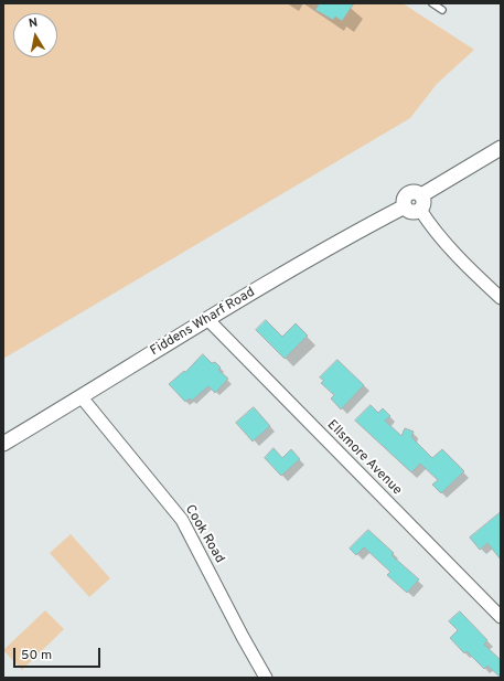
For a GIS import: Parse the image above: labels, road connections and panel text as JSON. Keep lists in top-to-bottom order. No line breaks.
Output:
{"streets":{"street":["Fiddens Wharf Road","Ellsmore Avenue","Cook Road"]},"crossings":[["Fiddens Wharf Road","Ellsmore Avenue"],["Fiddens Wharf Road","Cook Road"]],"scale_bar":"50 m","north":"top"}
